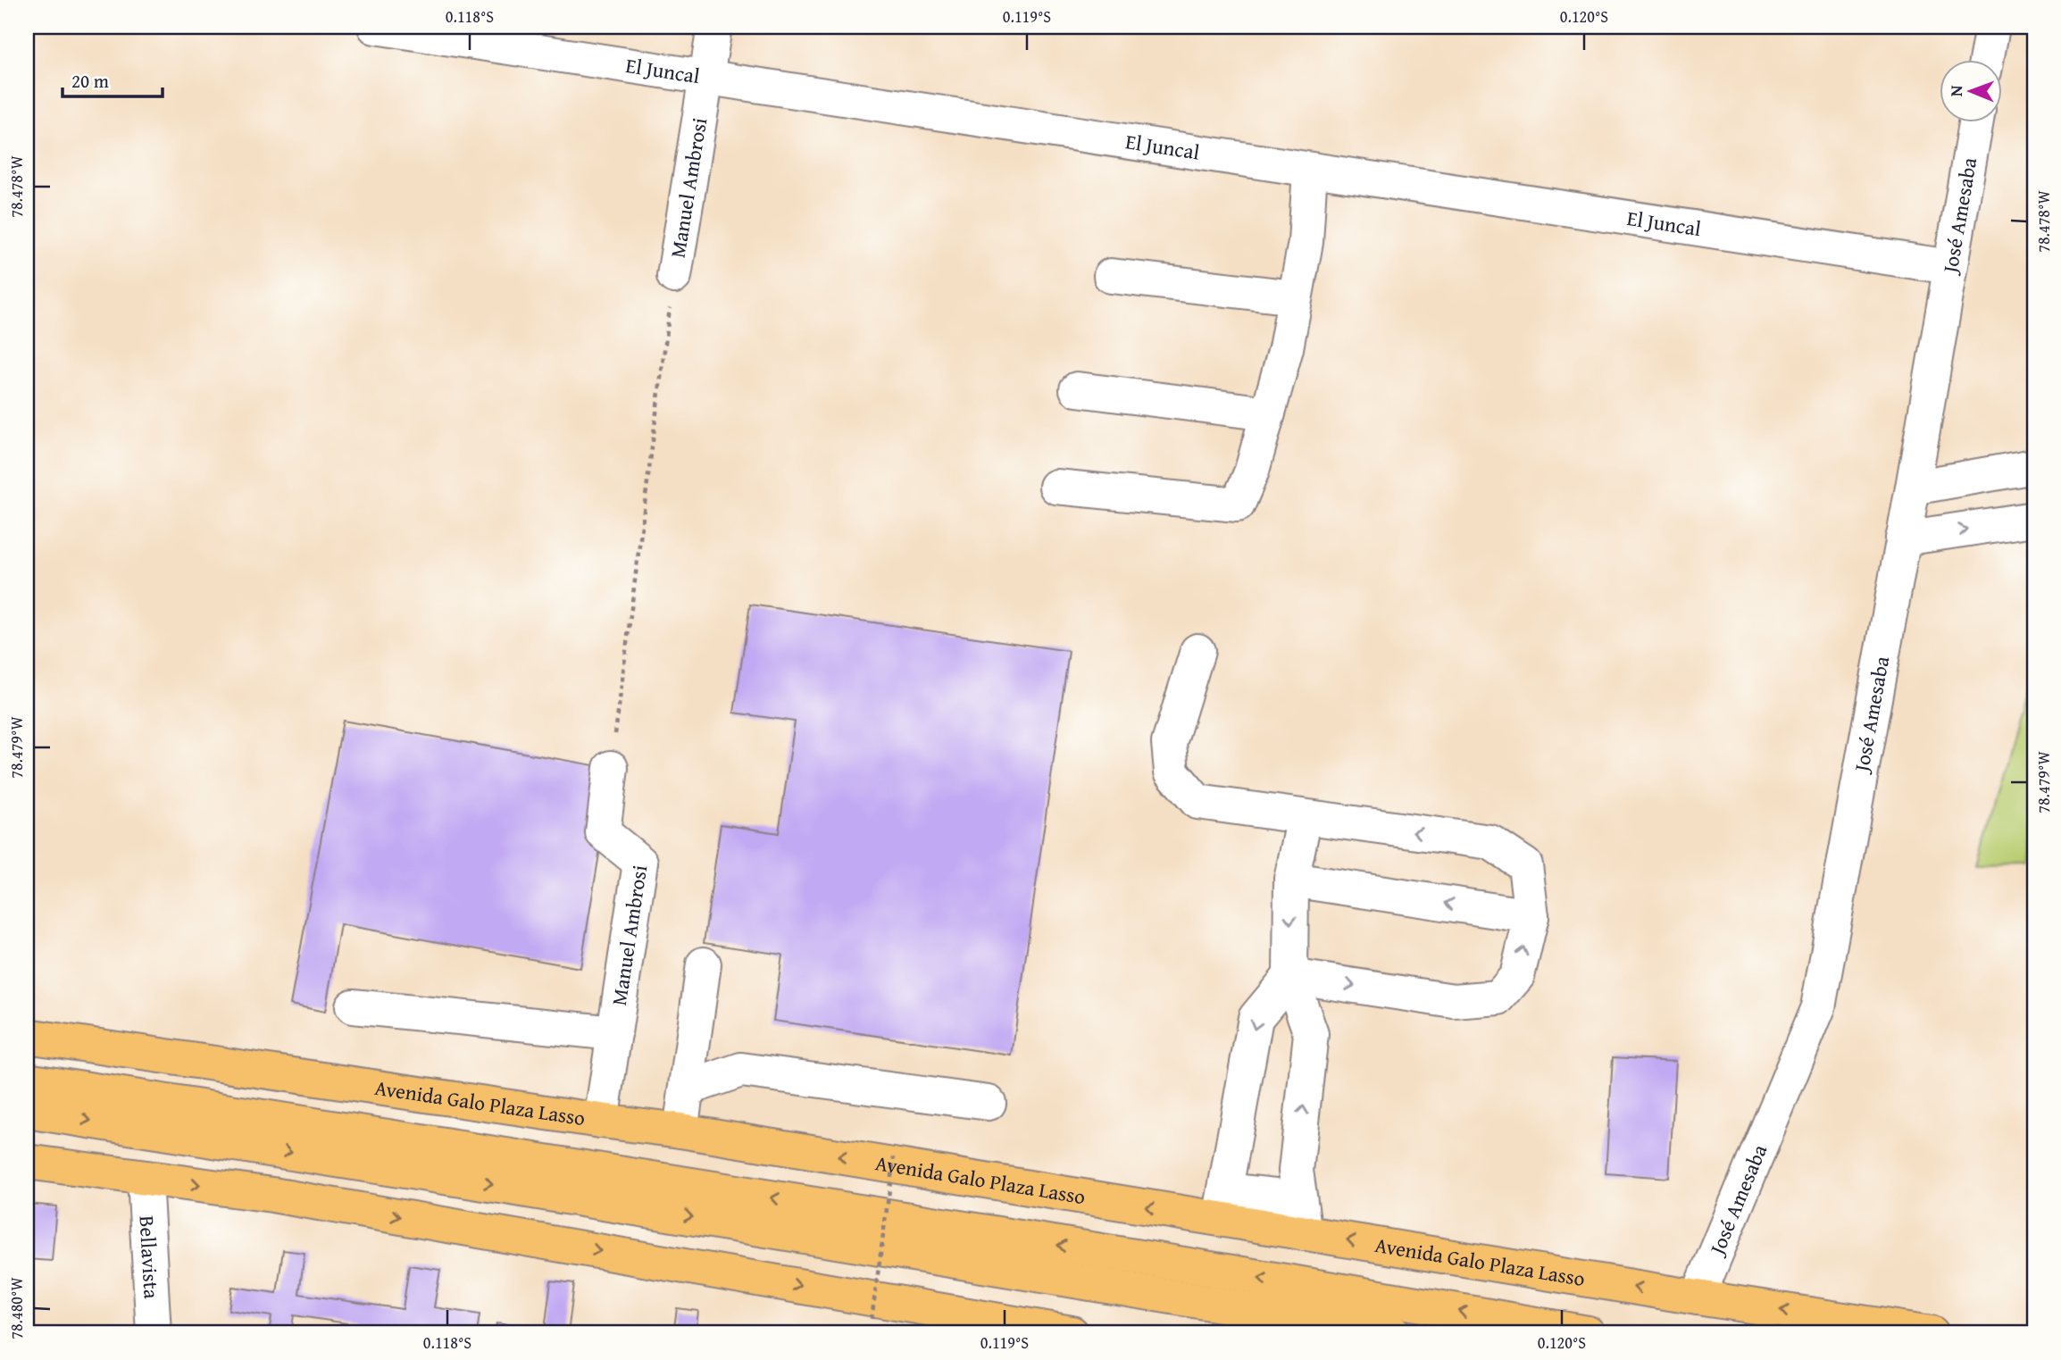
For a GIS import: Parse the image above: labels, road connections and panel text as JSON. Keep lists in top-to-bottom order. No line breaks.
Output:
{"streets":{"main road":["Avenida Galo Plaza Lasso"],"street":["El Juncal","Manuel Ambrosi","José Amesaba","Bellavista"]},"crossings":[["El Juncal","Manuel Ambrosi"],["El Juncal","José Amesaba"],["Manuel Ambrosi","Avenida Galo Plaza Lasso"],["José Amesaba","Avenida Galo Plaza Lasso"]],"scale_bar":"20 m","north":"left","coordinates":["0.118°S","0.119°S","0.120°S","78.478°W","78.479°W","78.480°W"]}
